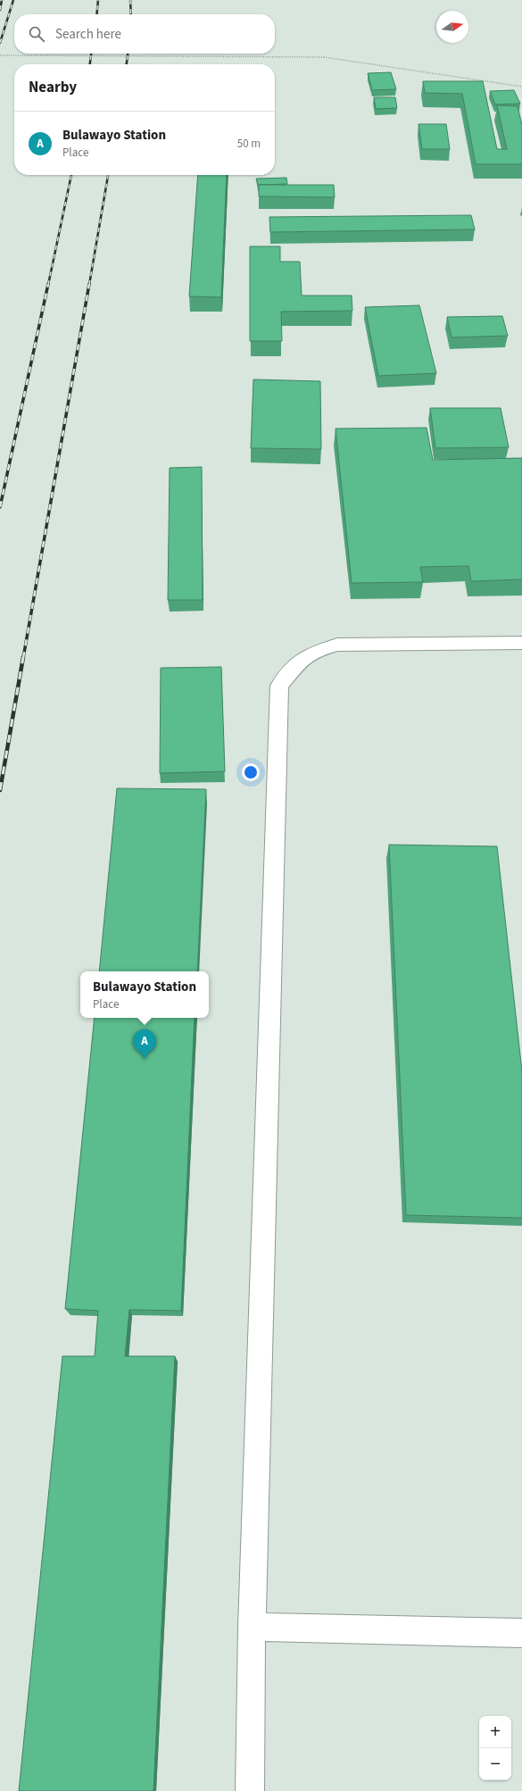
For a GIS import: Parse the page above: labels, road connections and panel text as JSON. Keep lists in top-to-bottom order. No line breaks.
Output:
{"north":"right","page":{"search":"Search here","heading":"Nearby","list":[{"mark":"A","name":"Bulawayo Station","note":"Place","value":"50 m"}],"popup":["Bulawayo Station","Place"],"pins":"A","map_buttons":["+","−"]}}
